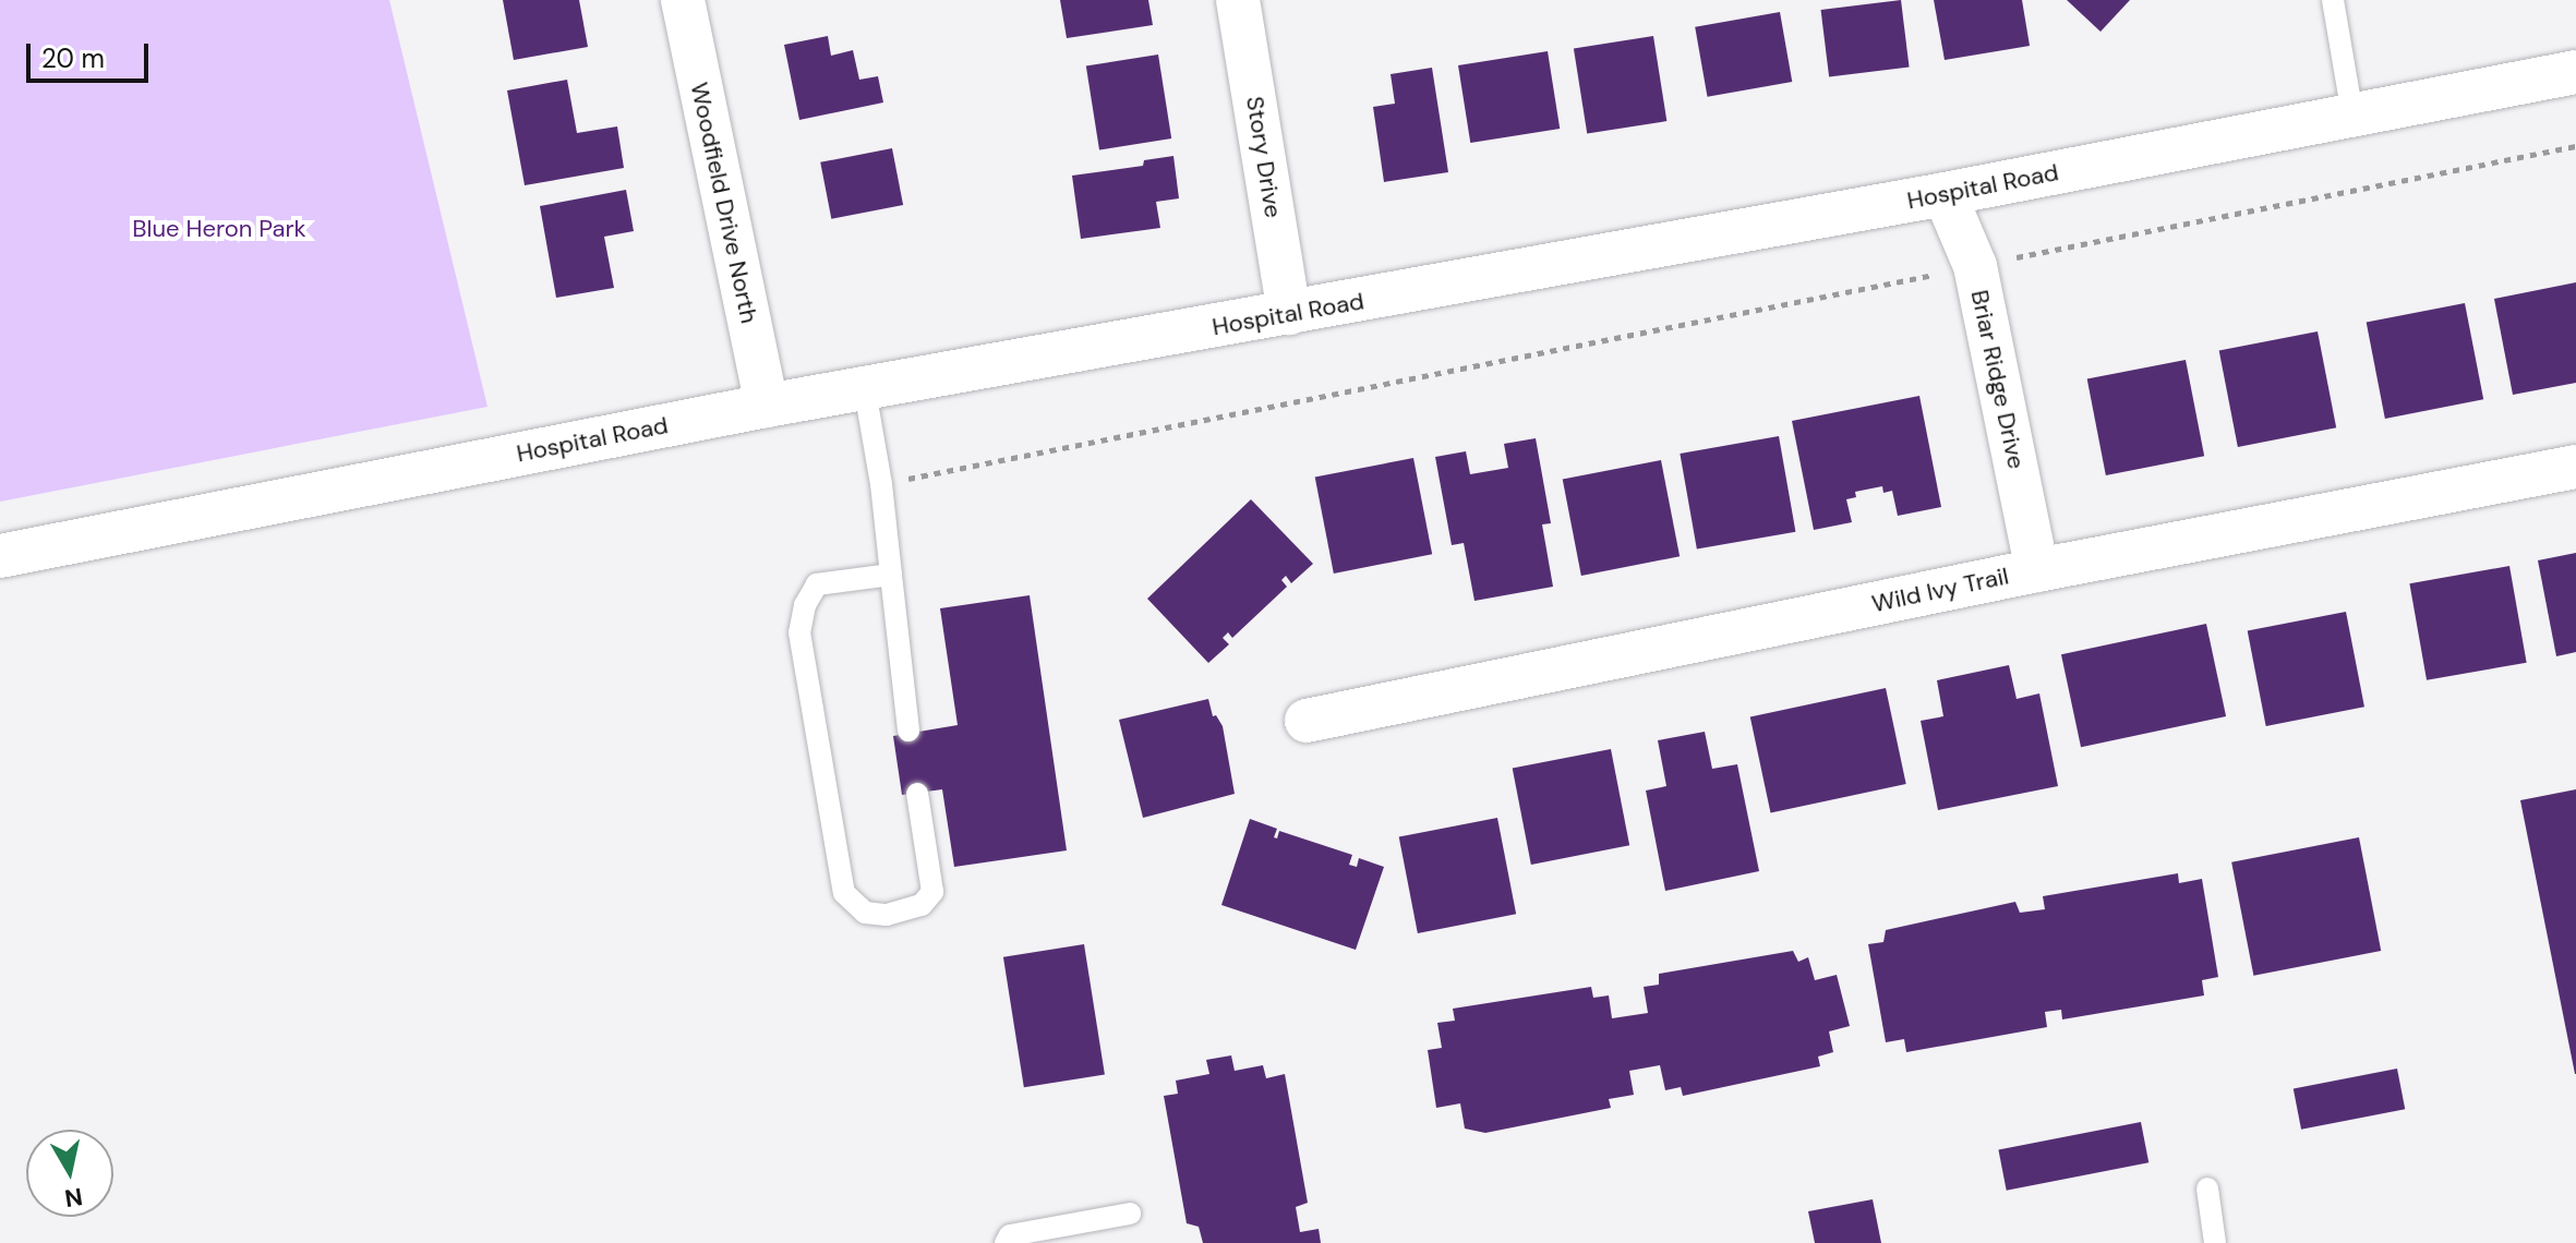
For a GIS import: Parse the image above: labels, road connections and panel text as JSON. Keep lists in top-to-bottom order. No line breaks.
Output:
{"streets":{"street":["Story Drive","Hospital Road","Woodfield Drive North","Briar Ridge Drive","Wild Ivy Trail"]},"crossings":[["Story Drive","Hospital Road"],["Hospital Road","Woodfield Drive North"],["Hospital Road","Briar Ridge Drive"],["Briar Ridge Drive","Wild Ivy Trail"]],"parks":["Blue Heron Park"],"scale_bar":"20 m","north":"bottom"}
